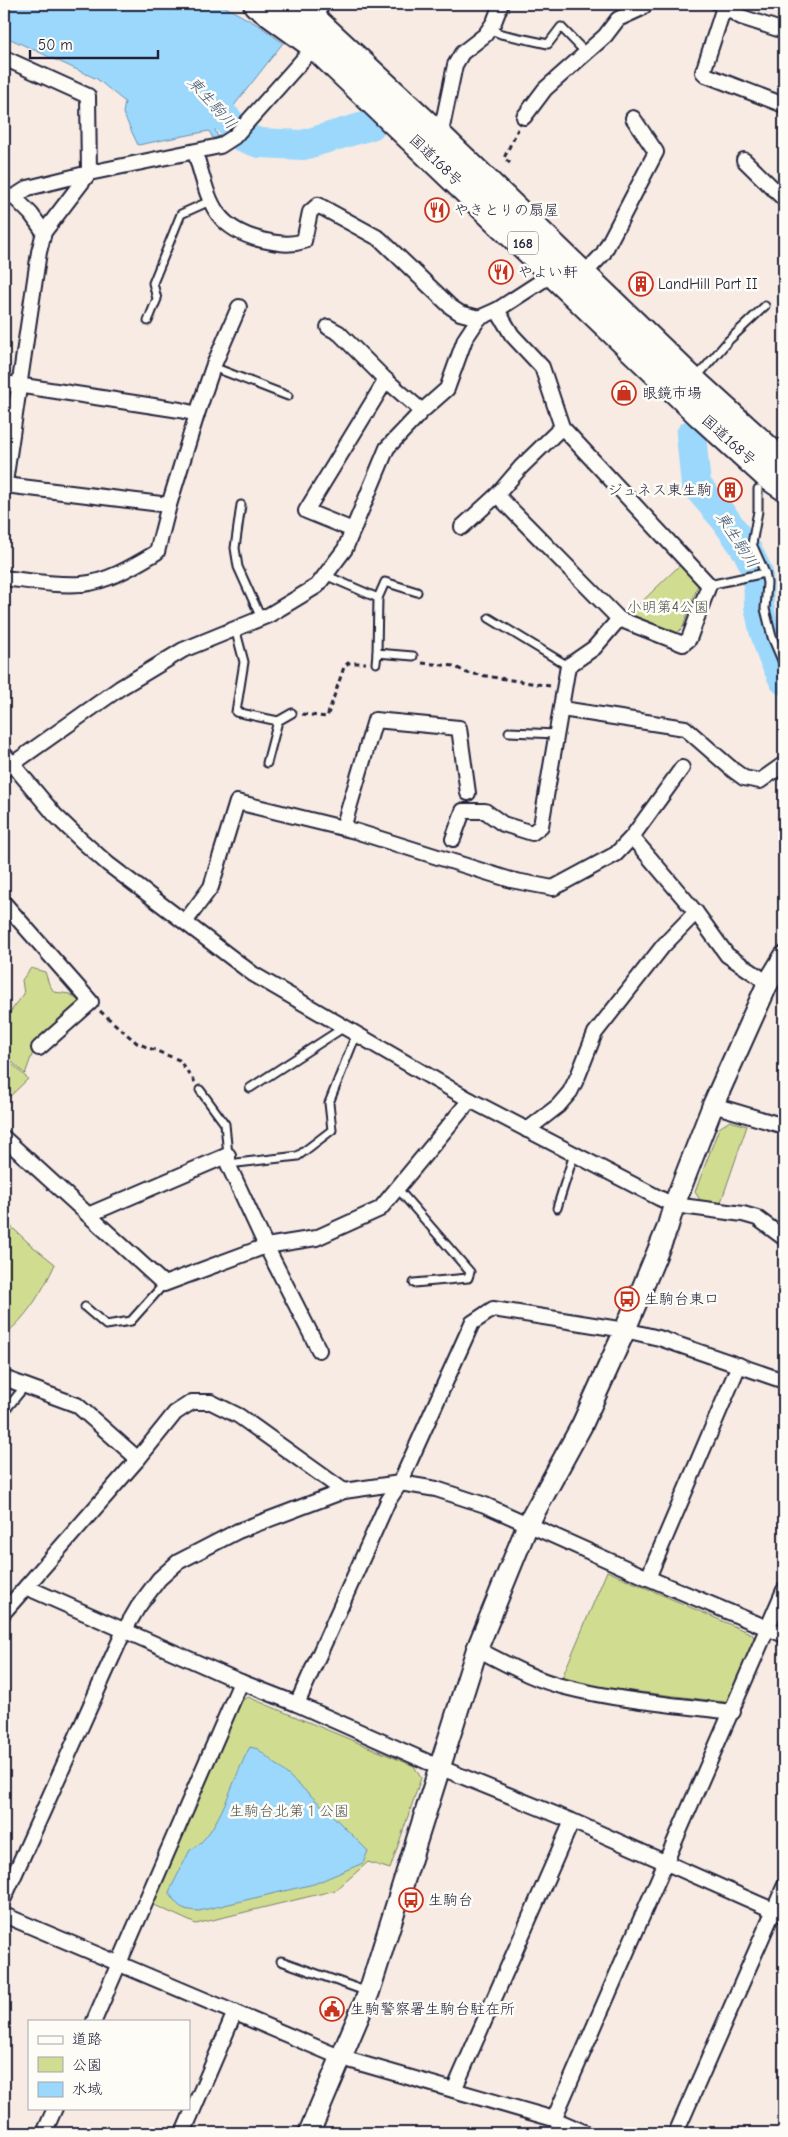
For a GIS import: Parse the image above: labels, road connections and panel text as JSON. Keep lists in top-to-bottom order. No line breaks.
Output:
{"streets":{"highway":["国道168号","168"]},"water":["東生駒川"],"parks":["小明第4公園","生駒台北第１公園"],"places":{"restaurant":["やきとりの扇屋","やよい軒"],"building":["LandHill Part II","ジュネス東生駒"],"shop":["眼鏡市場"],"bus stop":["生駒台東口","生駒台"],"public building":["生駒警察署生駒台駐在所"]},"legend":["道路","公園","水域"],"scale_bar":"50 m"}
